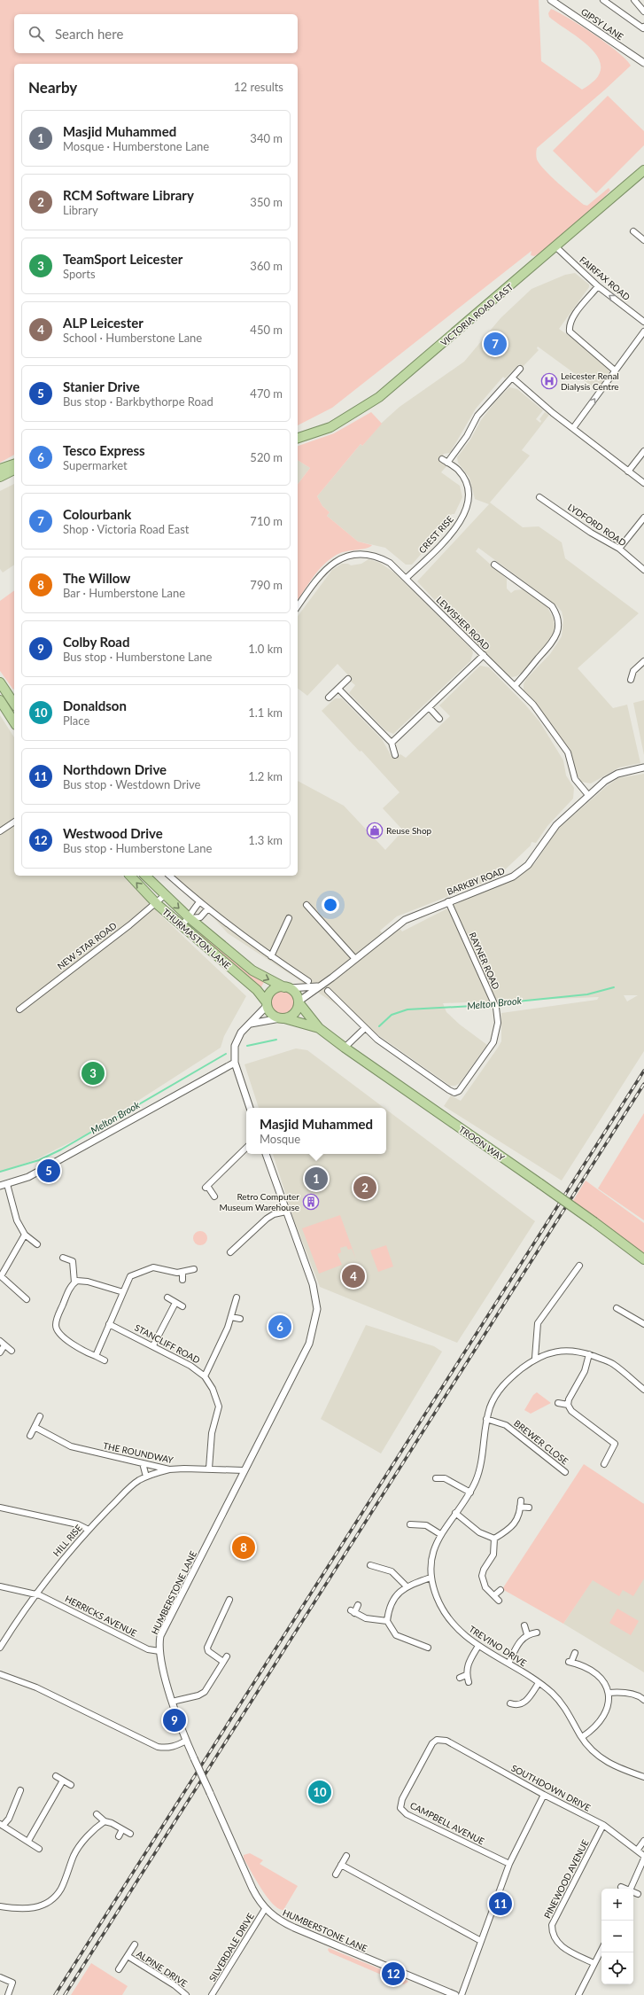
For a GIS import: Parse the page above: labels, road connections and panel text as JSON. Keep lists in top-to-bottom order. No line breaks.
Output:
{"streets":{"highway":["VICTORIA ROAD EAST","THURMASTON LANE","TROON WAY"],"street":["GIPSY LANE","FAIRFAX ROAD","LYDFORD ROAD","CREST RISE","LEWISHER ROAD","BARKBY ROAD","NEW STAR ROAD","RAYNER ROAD","STANCLIFF ROAD","BREWER CLOSE","THE ROUNDWAY","HILL RISE","HUMBERSTONE LANE","HERRICKS AVENUE","TREVINO DRIVE","SOUTHDOWN DRIVE","CAMPBELL AVENUE","PINEWOOD AVENUE","SILVERDALE DRIVE","ALPINE DRIVE"]},"crossings":[["FAIRFAX ROAD","VICTORIA ROAD EAST"],["CREST RISE","LEWISHER ROAD"],["LEWISHER ROAD","BARKBY ROAD"],["BARKBY ROAD","THURMASTON LANE"],["BARKBY ROAD","RAYNER ROAD"],["BARKBY ROAD","TROON WAY"],["THURMASTON LANE","NEW STAR ROAD"],["THURMASTON LANE","TROON WAY"],["STANCLIFF ROAD","THE ROUNDWAY"],["BREWER CLOSE","TREVINO DRIVE"],["THE ROUNDWAY","HILL RISE"],["THE ROUNDWAY","HUMBERSTONE LANE"],["HILL RISE","HERRICKS AVENUE"],["HUMBERSTONE LANE","HERRICKS AVENUE"],["HUMBERSTONE LANE","SILVERDALE DRIVE"],["SOUTHDOWN DRIVE","CAMPBELL AVENUE"],["SOUTHDOWN DRIVE","PINEWOOD AVENUE"]],"one_way":["FAIRFAX ROAD"],"water":["Melton Brook"],"places":{"hospital":["Leicester Renal Dialysis Centre"],"shop":["Reuse Shop"],"building":["Retro Computer Museum Warehouse"]},"page":{"search":"Search here","heading":["Nearby","12 results"],"list":[{"mark":"1","name":"Masjid Muhammed","note":"Mosque · Humberstone Lane","value":"340 m"},{"mark":"2","name":"RCM Software Library","note":"Library","value":"350 m"},{"mark":"3","name":"TeamSport Leicester","note":"Sports","value":"360 m"},{"mark":"4","name":"ALP Leicester","note":"School · Humberstone Lane","value":"450 m"},{"mark":"5","name":"Stanier Drive","note":"Bus stop · Barkbythorpe Road","value":"470 m"},{"mark":"6","name":"Tesco Express","note":"Supermarket","value":"520 m"},{"mark":"7","name":"Colourbank","note":"Shop · Victoria Road East","value":"710 m"},{"mark":"8","name":"The Willow","note":"Bar · Humberstone Lane","value":"790 m"},{"mark":"9","name":"Colby Road","note":"Bus stop · Humberstone Lane","value":"1.0 km"},{"mark":"10","name":"Donaldson","note":"Place","value":"1.1 km"},{"mark":"11","name":"Northdown Drive","note":"Bus stop · Westdown Drive","value":"1.2 km"},{"mark":"12","name":"Westwood Drive","note":"Bus stop · Humberstone Lane","value":"1.3 km"}],"pins":["7","3","5","1","2","4","6","8","9","10","11","12"],"popup":["Masjid Muhammed","Mosque"],"map_buttons":["+","−"]}}
